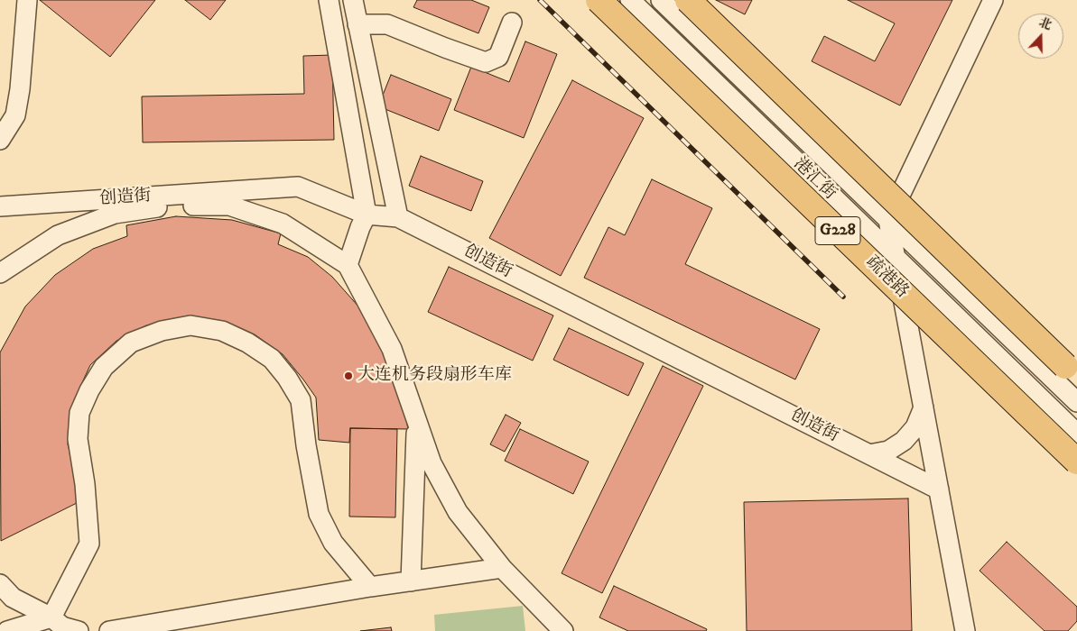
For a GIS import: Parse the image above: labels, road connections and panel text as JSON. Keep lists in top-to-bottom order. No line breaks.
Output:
{"streets":{"highway":["G228","疏港路"],"street":["港汇街","创造街"]},"places":["大连机务段扇形车库"],"north":"top"}
